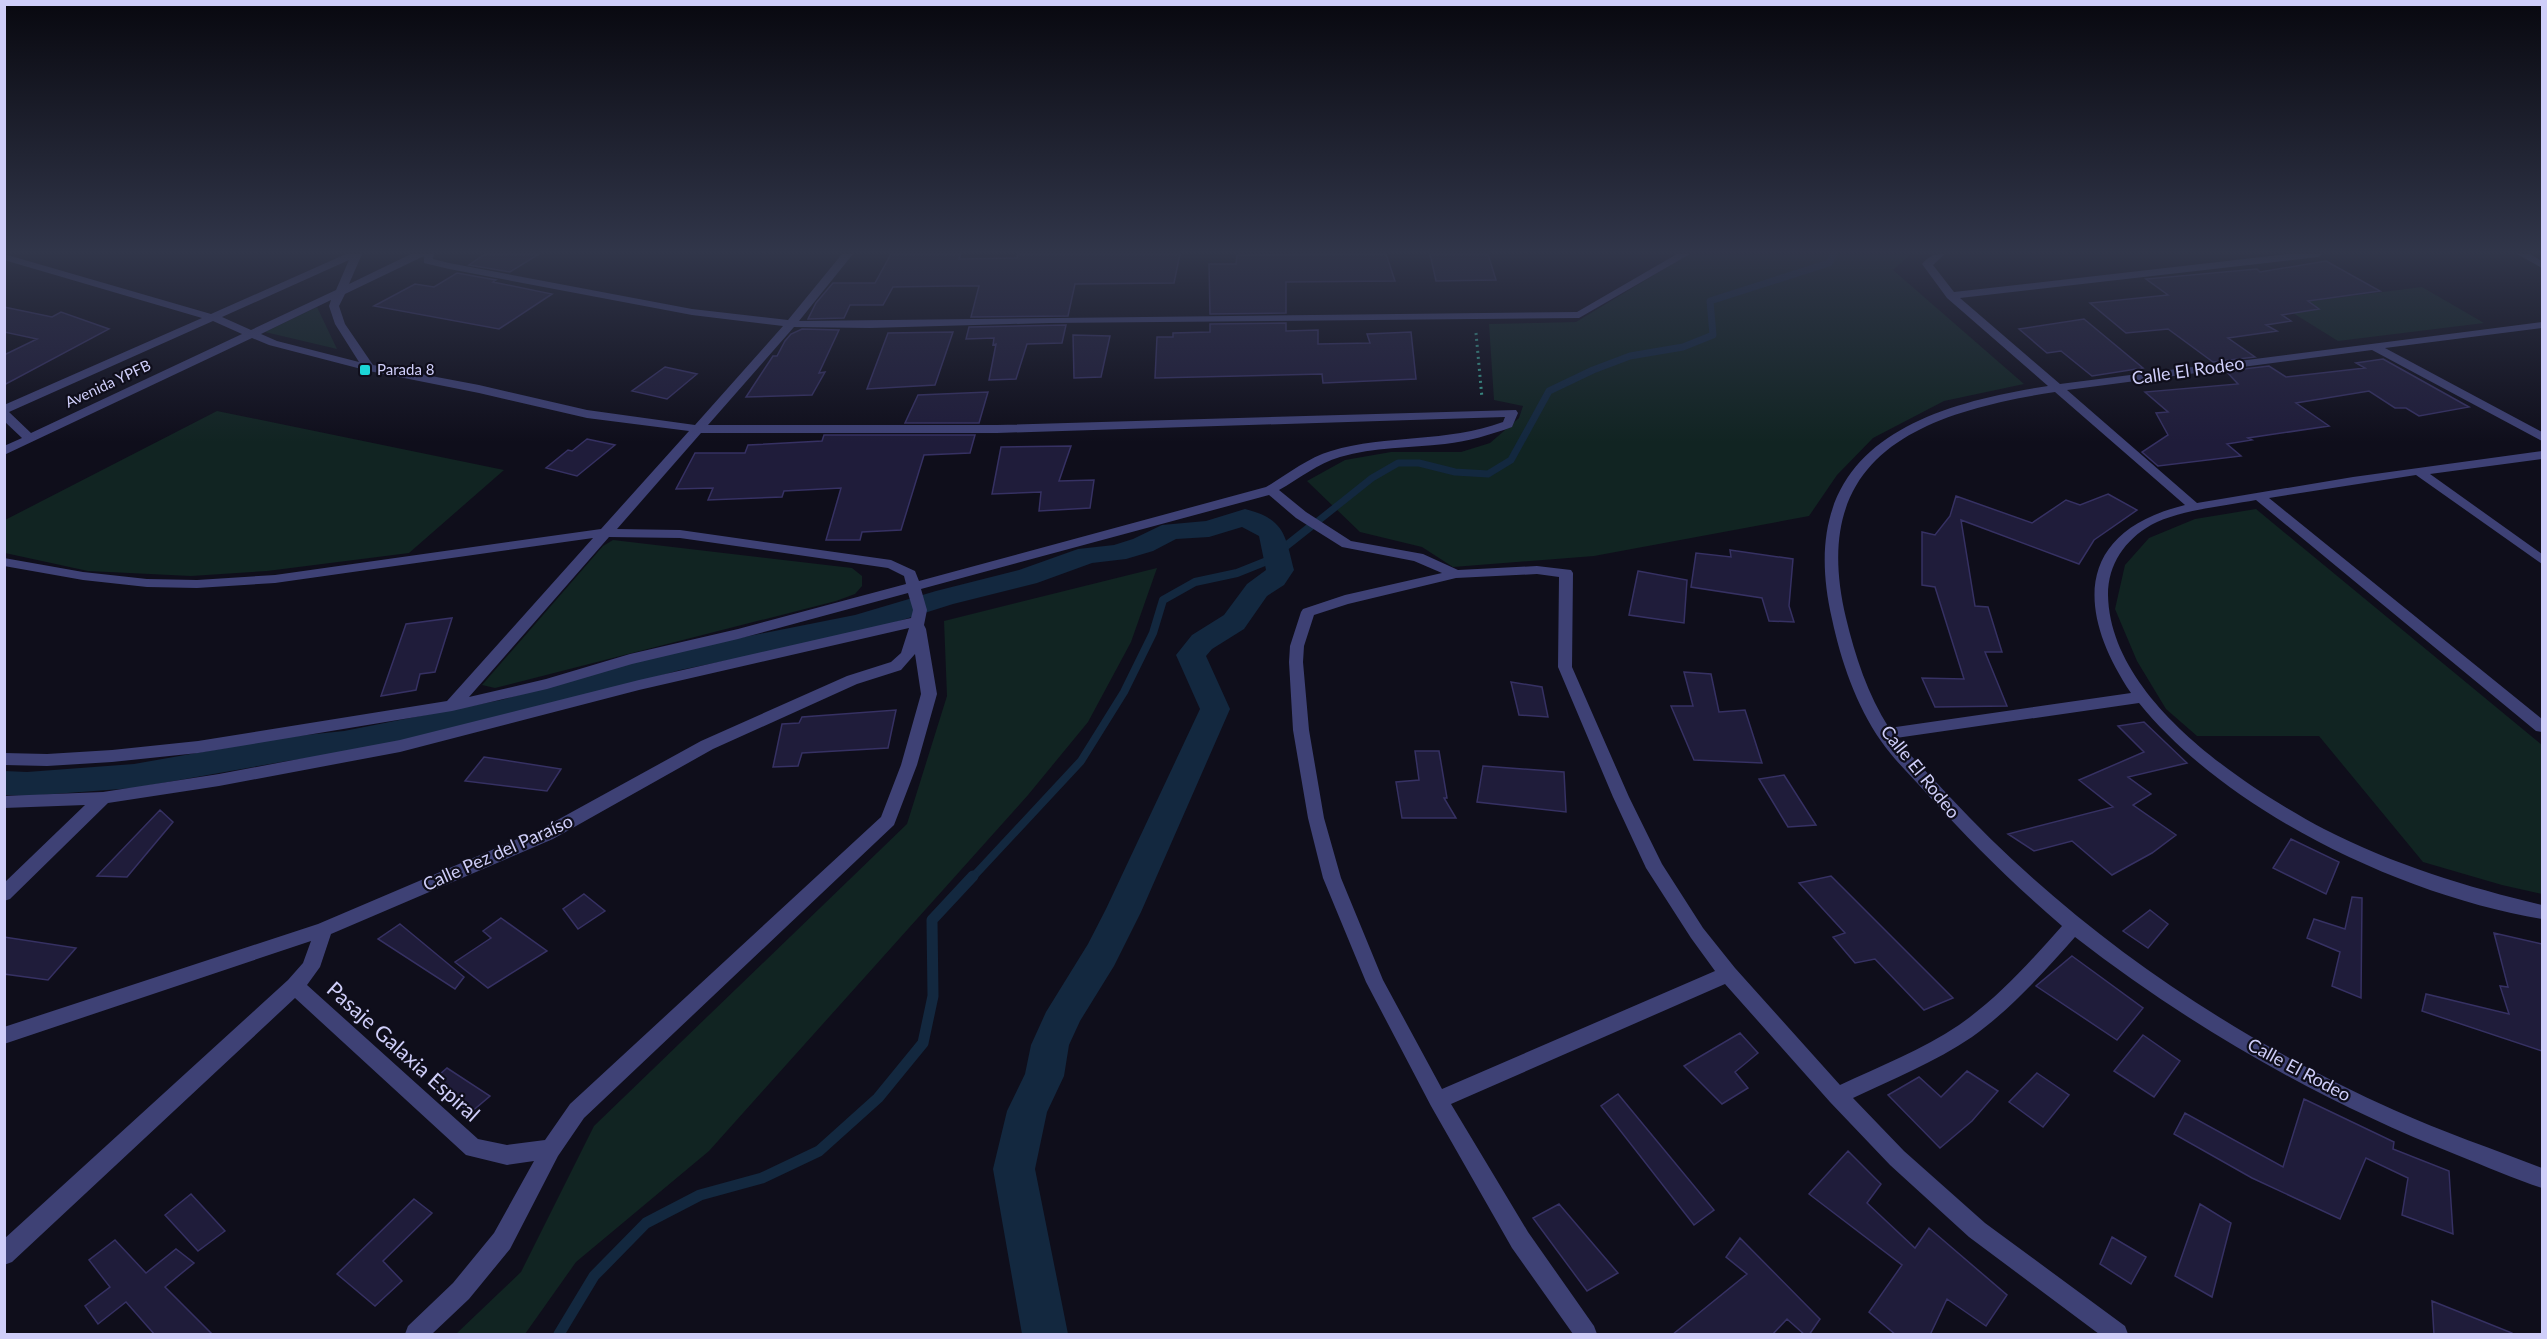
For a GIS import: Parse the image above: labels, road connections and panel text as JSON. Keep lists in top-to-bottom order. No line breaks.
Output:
{"streets":{"street":["Calle El Rodeo","Avenida YPFB","Calle Pez del Paraíso","Pasaje Galaxia Espiral"]},"places":{"transit":["Parada 8"]}}
